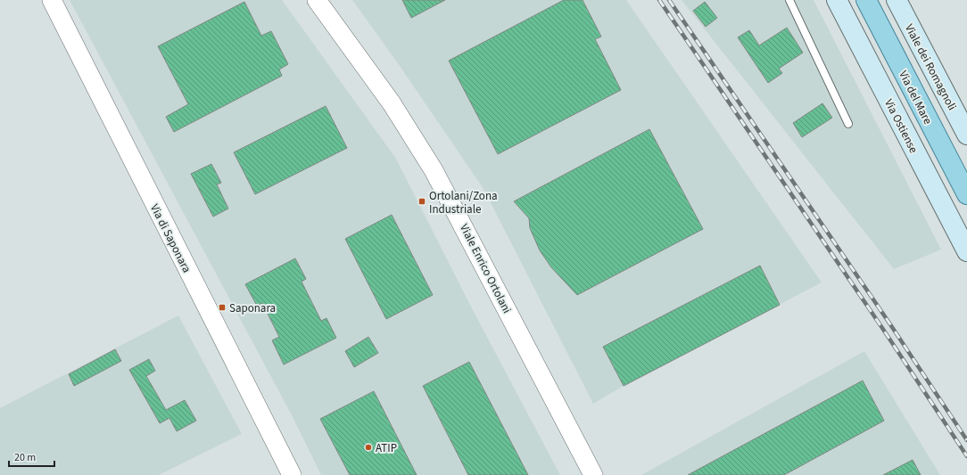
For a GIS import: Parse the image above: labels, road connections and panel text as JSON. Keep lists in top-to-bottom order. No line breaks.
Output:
{"streets":{"main road":["Viale dei Romagnoli","Via del Mare","Via Ostiense"],"street":["Via di Saponara","Viale Enrico Ortolani"]},"places":{"transit":["Ortolani/Zona Industriale","Saponara"],"other":["ATIP"]},"scale_bar":"20 m"}
